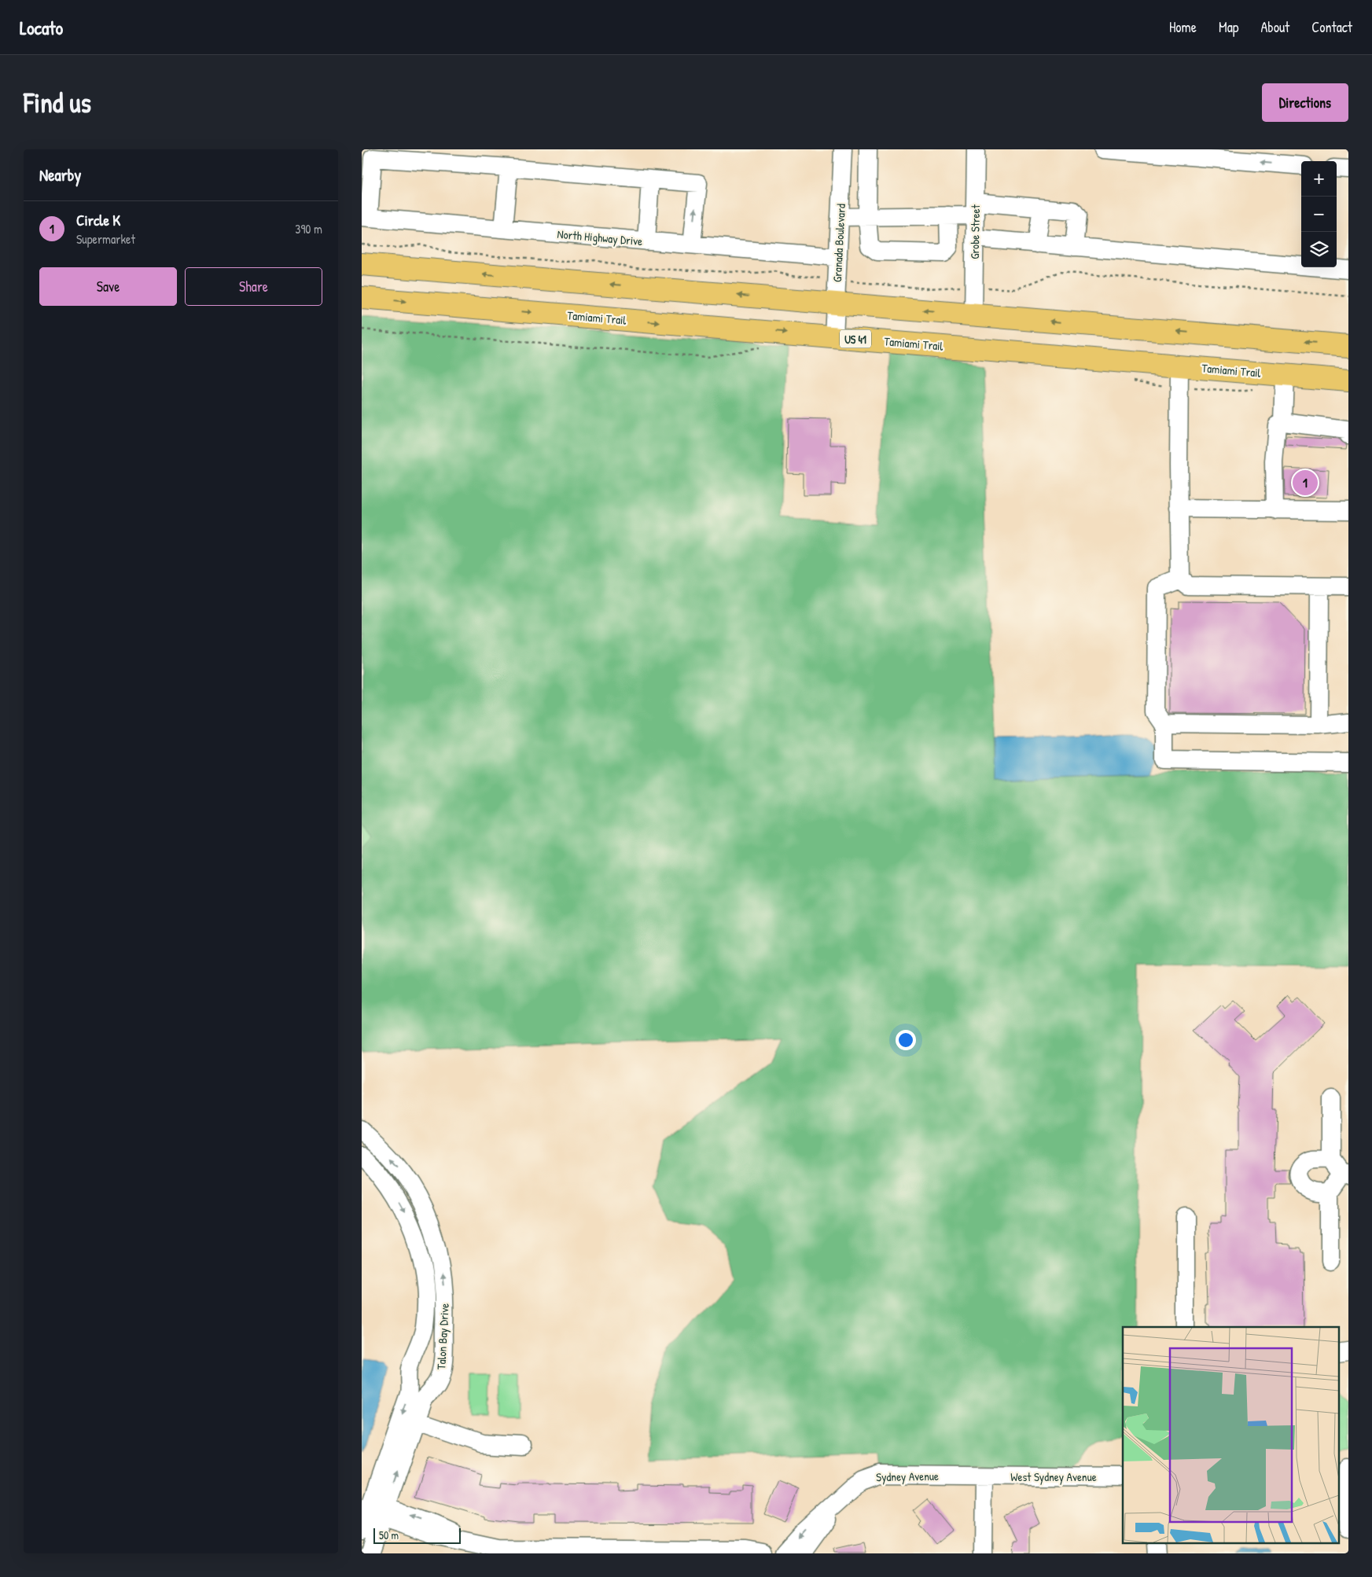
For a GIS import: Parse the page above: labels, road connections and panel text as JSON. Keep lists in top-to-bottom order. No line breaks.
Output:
{"streets":{"main road":["Tamiami Trail","US 41"],"street":["Grobe Street","North Highway Drive","Granada Boulevard","Talon Bay Drive","Sydney Avenue","West Sydney Avenue"]},"crossings":[["North Highway Drive","Granada Boulevard"],["Granada Boulevard","Tamiami Trail"],["Sydney Avenue","West Sydney Avenue"]],"scale_bar":"50 m","page":{"header":"Locato","nav":["Home","Map","About","Contact"],"buttons":["Directions",["Save","Share"]],"title":"Find us","heading":"Nearby","map_buttons":["+","−"],"list":[{"mark":"1","name":"Circle K","note":"Supermarket","value":"390 m"}],"pins":"1","scale":"50 m"}}
